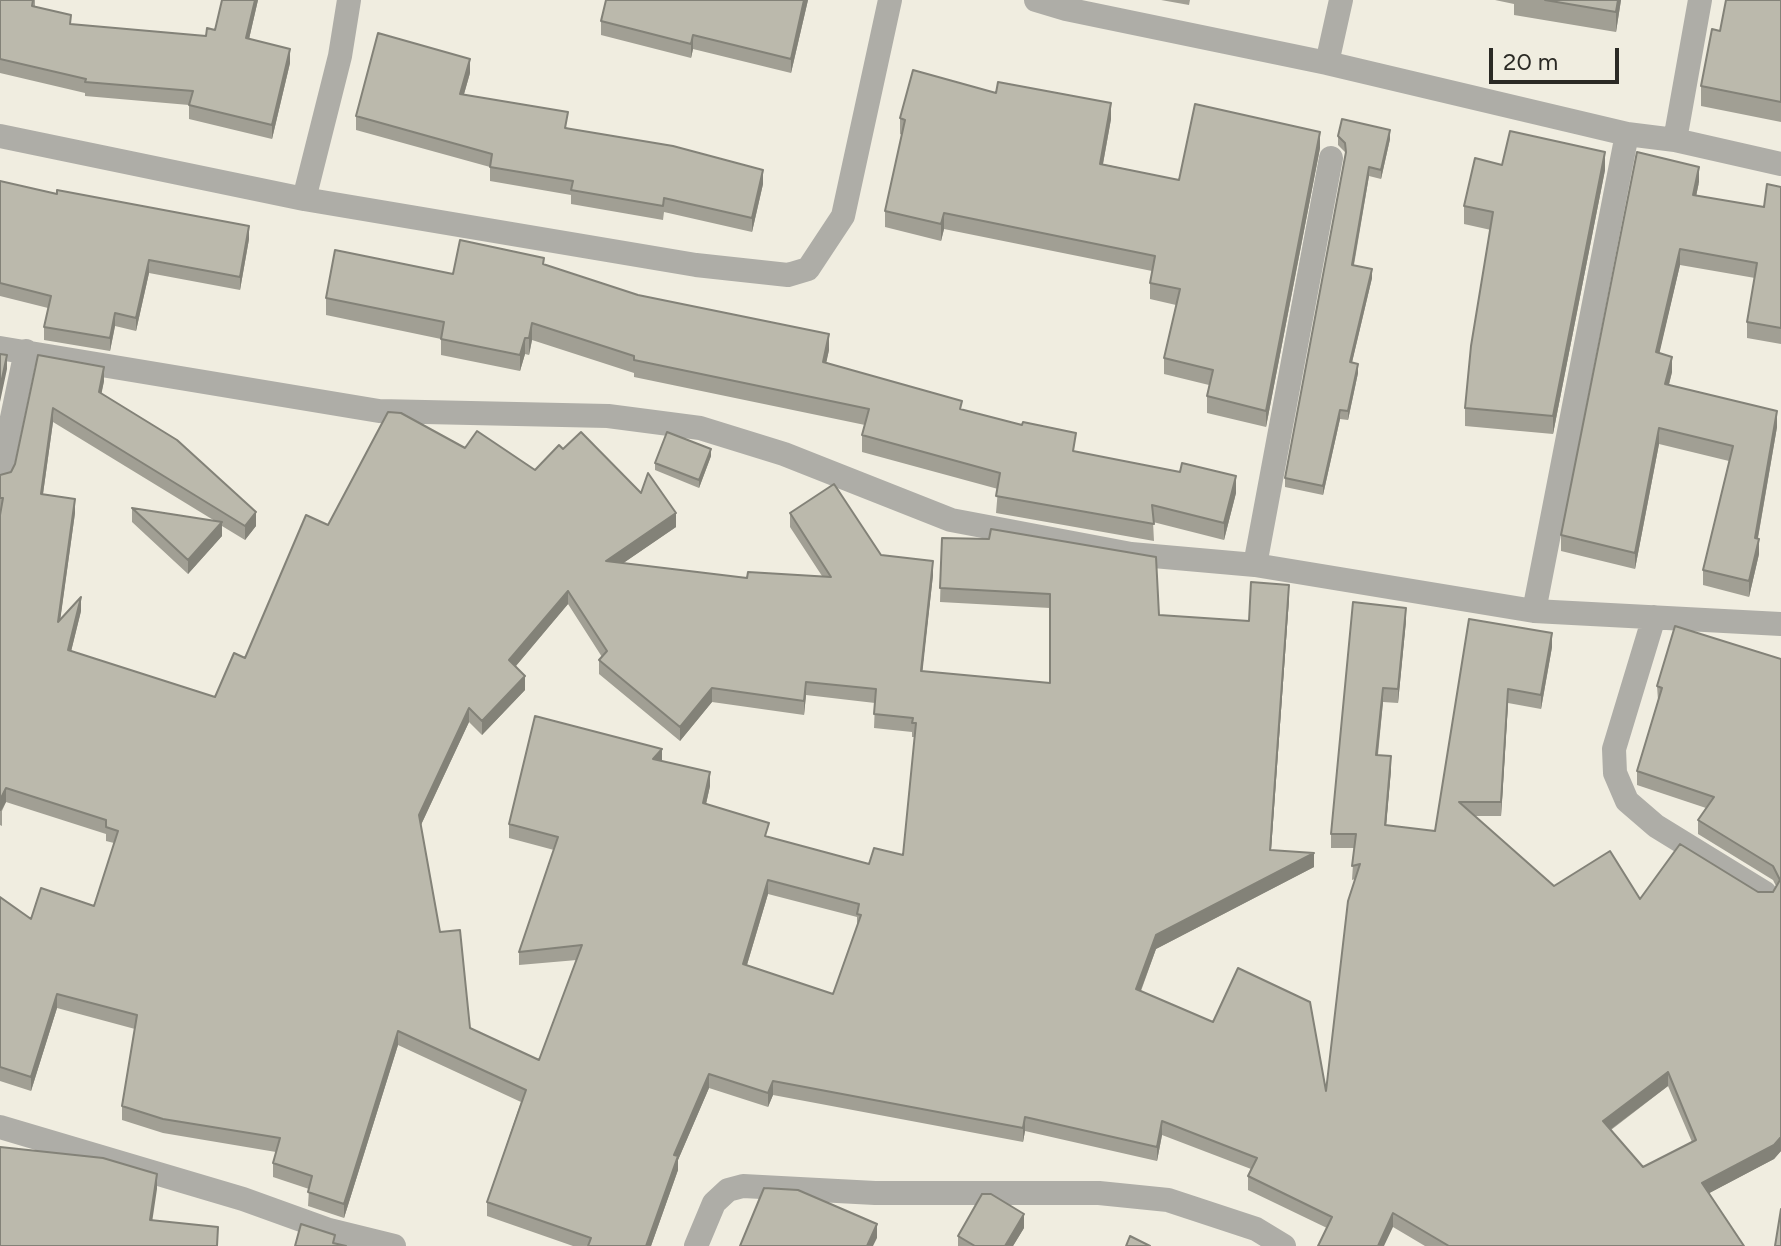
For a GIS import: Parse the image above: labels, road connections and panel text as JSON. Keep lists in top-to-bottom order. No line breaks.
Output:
{"scale_bar":"20 m"}
